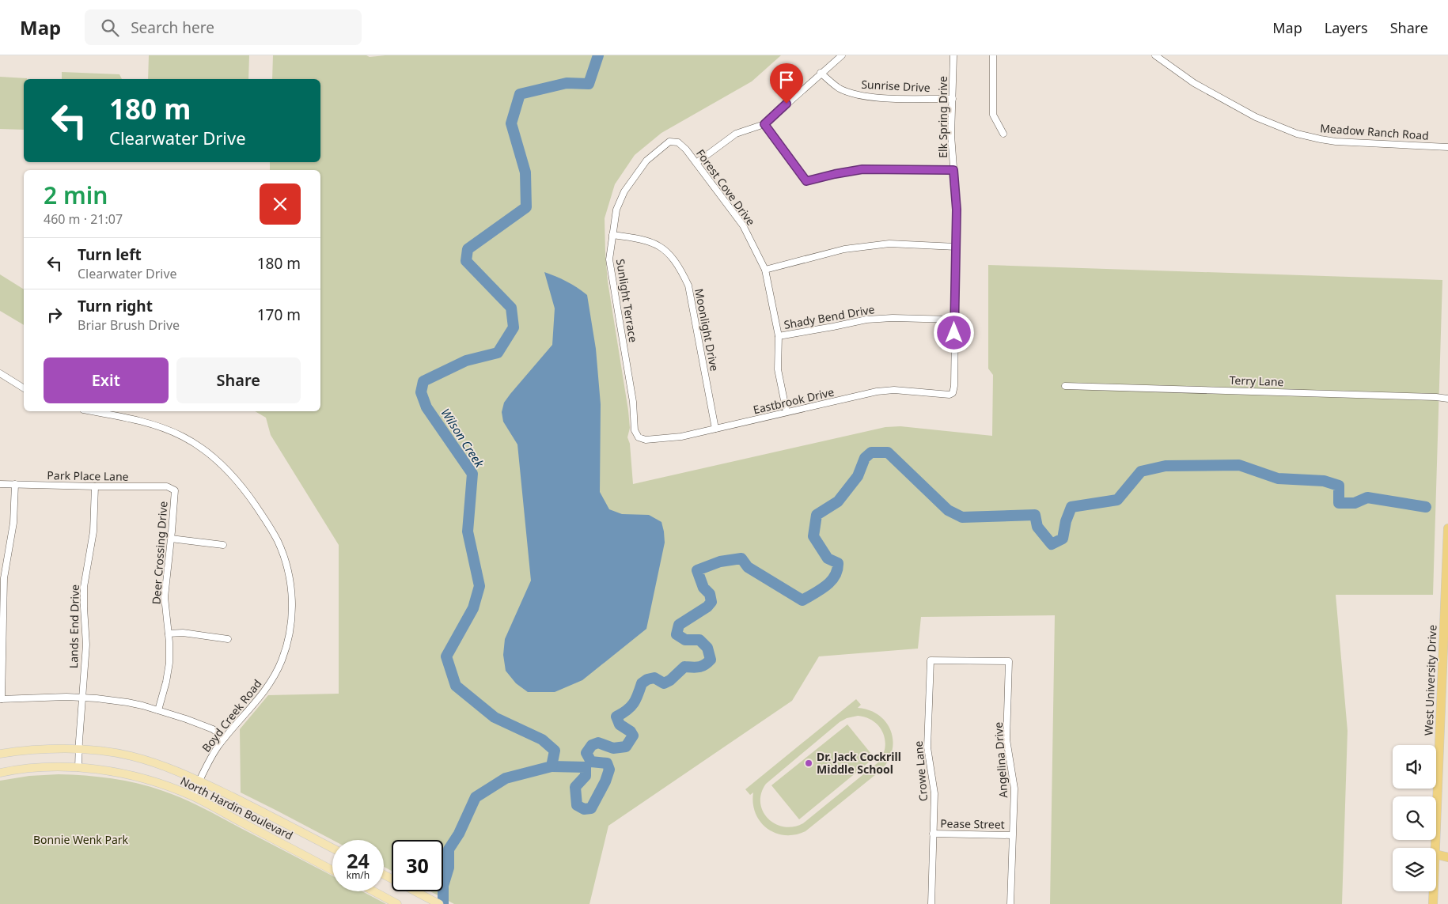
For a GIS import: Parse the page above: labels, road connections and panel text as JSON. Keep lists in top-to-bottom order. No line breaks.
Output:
{"streets":{"highway":["West University Drive"],"main road":["North Hardin Boulevard"],"street":["Sunrise Drive","Elk Spring Drive","Meadow Ranch Road","Forest Cove Drive","Sunlight Terrace","Shady Bend Drive","Moonlight Drive","Terry Lane","Eastbrook Drive","Park Place Lane","Deer Crossing Drive","Lands End Drive","Boyd Creek Road","Angelina Drive","Crowe Lane","Pease Street"]},"crossings":[["Sunrise Drive","Elk Spring Drive"],["Elk Spring Drive","Shady Bend Drive"],["Elk Spring Drive","Eastbrook Drive"],["Forest Cove Drive","Sunlight Terrace"],["Forest Cove Drive","Shady Bend Drive"],["Forest Cove Drive","Eastbrook Drive"],["Sunlight Terrace","Moonlight Drive"],["Sunlight Terrace","Eastbrook Drive"],["Moonlight Drive","Eastbrook Drive"],["Park Place Lane","Deer Crossing Drive"],["Park Place Lane","Lands End Drive"],["Lands End Drive","North Hardin Boulevard"],["Boyd Creek Road","North Hardin Boulevard"],["Angelina Drive","Crowe Lane"],["Angelina Drive","Pease Street"],["Crowe Lane","Pease Street"]],"water":["Wilson Creek"],"parks":["Bonnie Wenk Park"],"places":["Dr. Jack Cockrill Middle School"],"page":{"header":"Map","search":"Search here","nav":["Map","Layers","Share"],"turn":["180 m","Clearwater Drive"],"heading":["2 min","460 m · 21:07"],"list":[{"name":"Turn left","note":"Clearwater Drive","value":"180 m"},{"name":"Turn right","note":"Briar Brush Drive","value":"170 m"}],"buttons":["Exit","Share"],"speed":"24 km/h","limit":"30"}}
